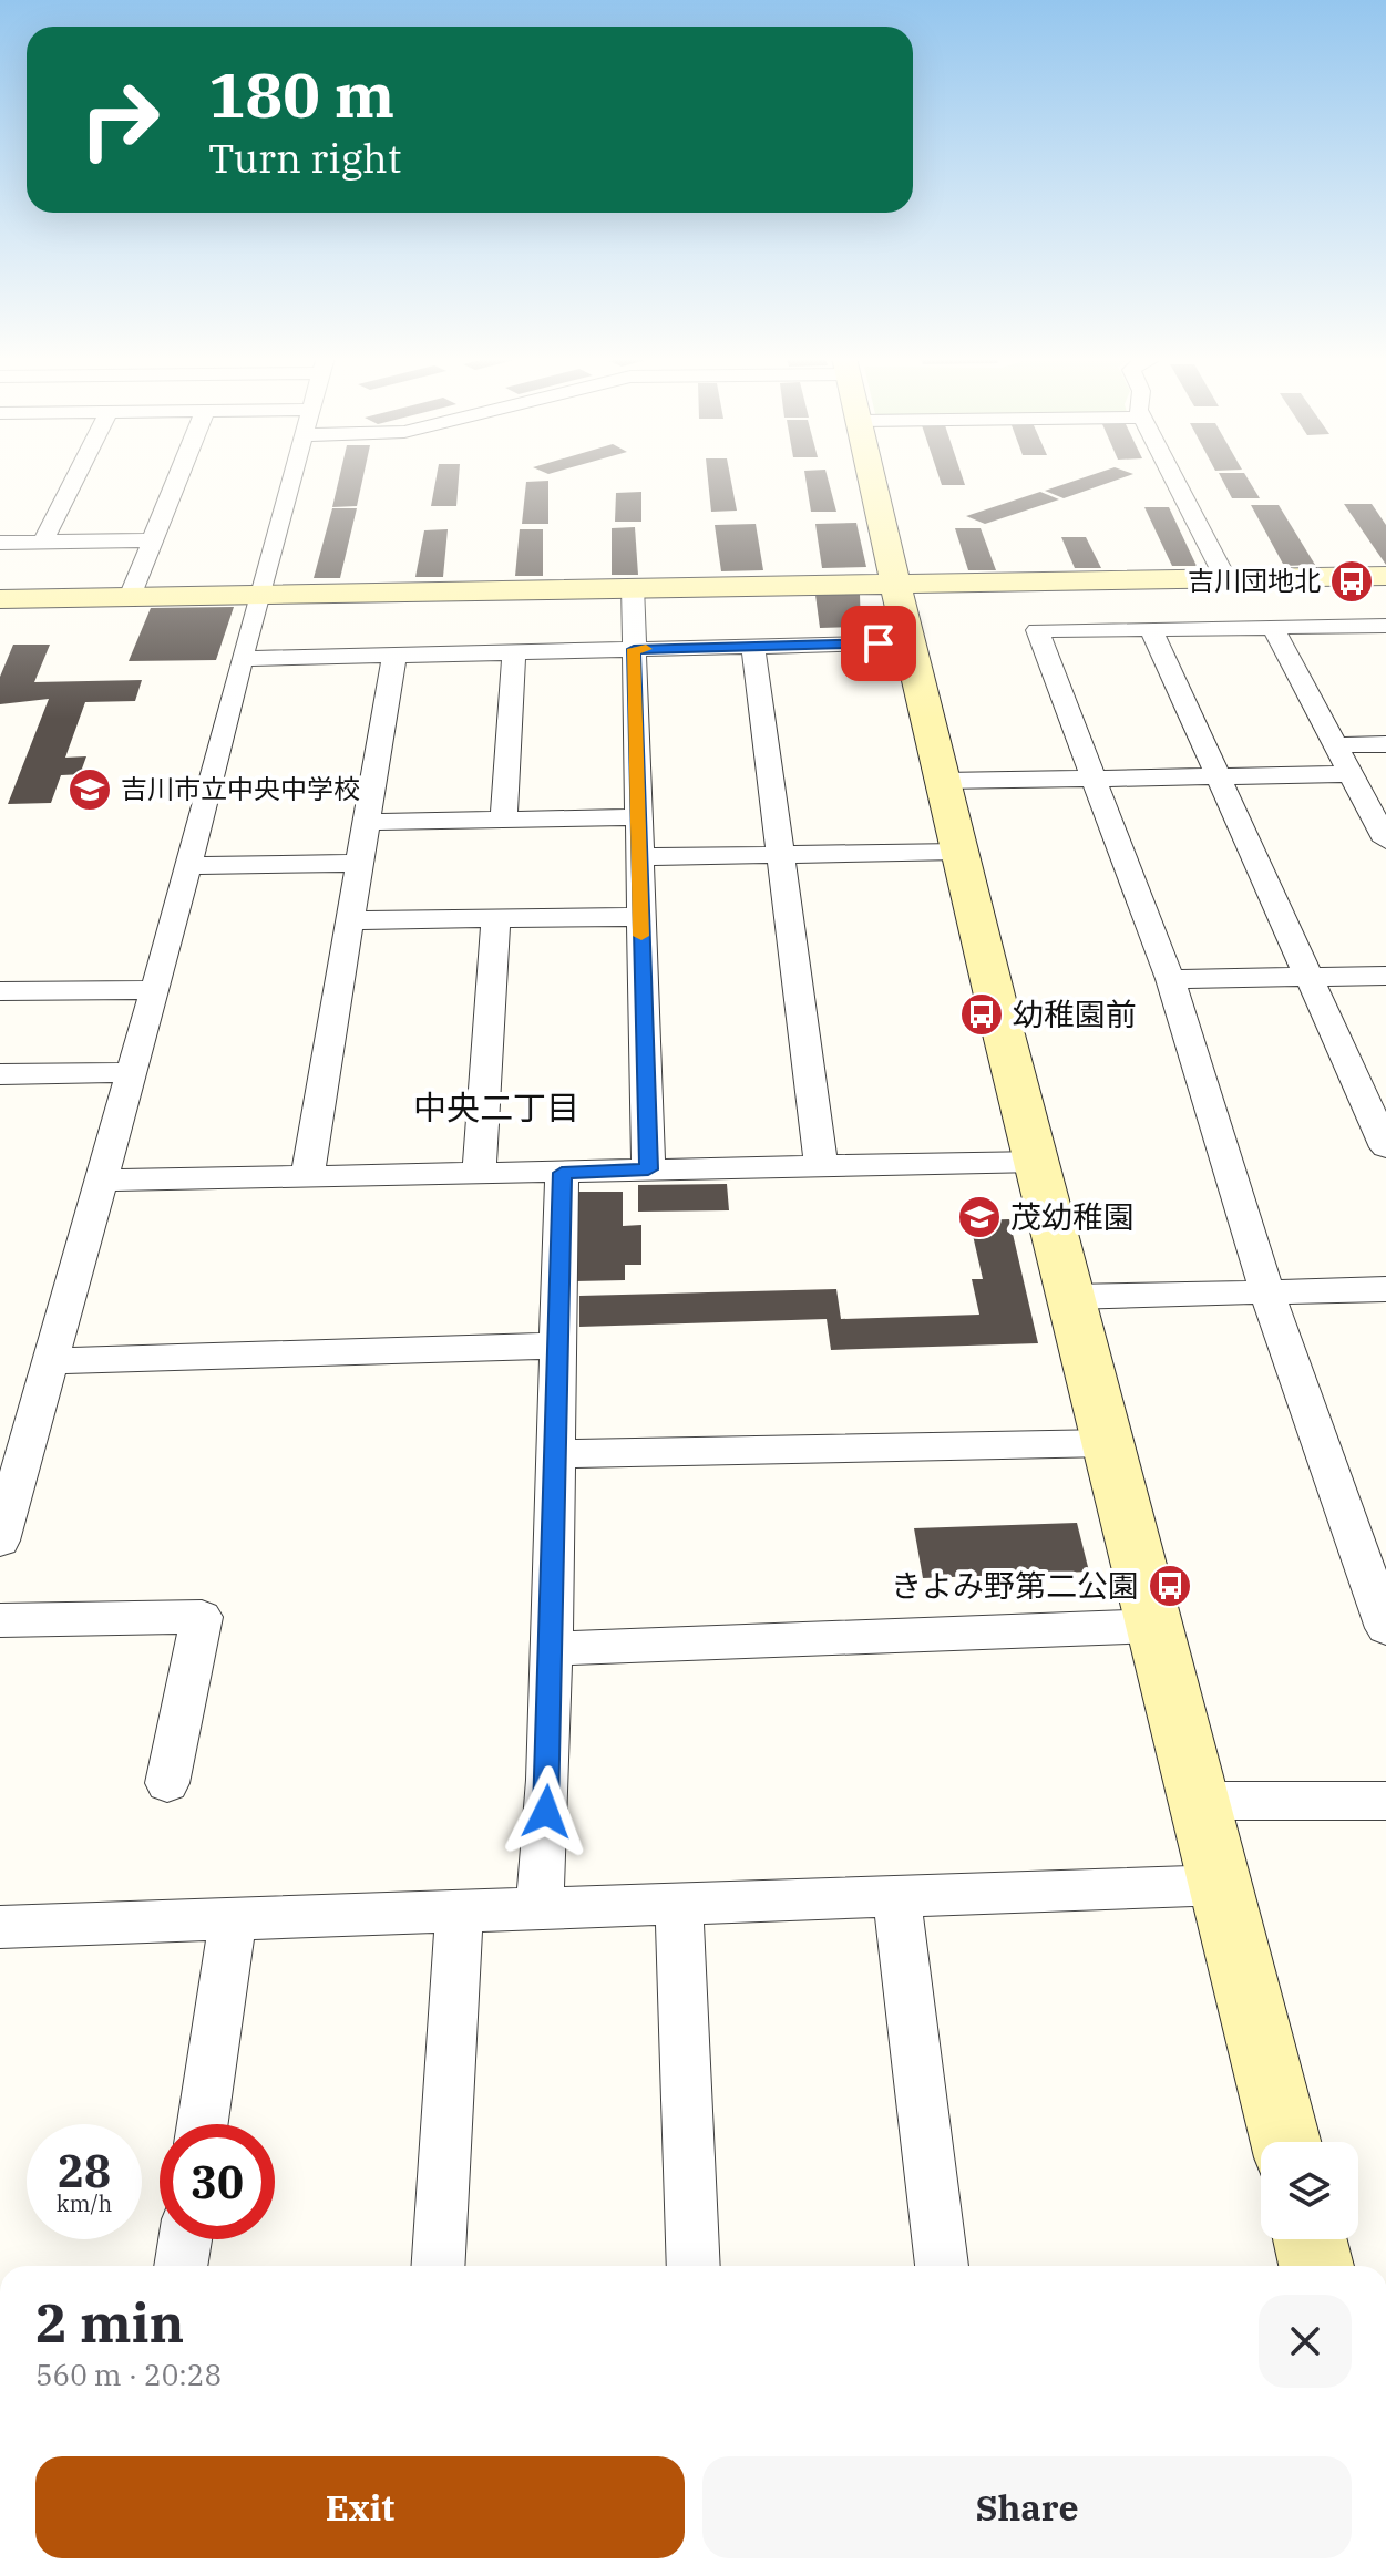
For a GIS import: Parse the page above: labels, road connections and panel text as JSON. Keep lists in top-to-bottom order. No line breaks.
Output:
{"districts":["中央二丁目"],"places":{"bus stop":["吉川団地北","幼稚園前","きよみ野第二公園"],"school or university":["吉川市立中央中学校","茂幼稚園"]},"page":{"turn":["180 m","Turn right"],"speed":"28 km/h","limit":"30","heading":["2 min","560 m · 20:28"],"buttons":["Exit","Share"]}}
